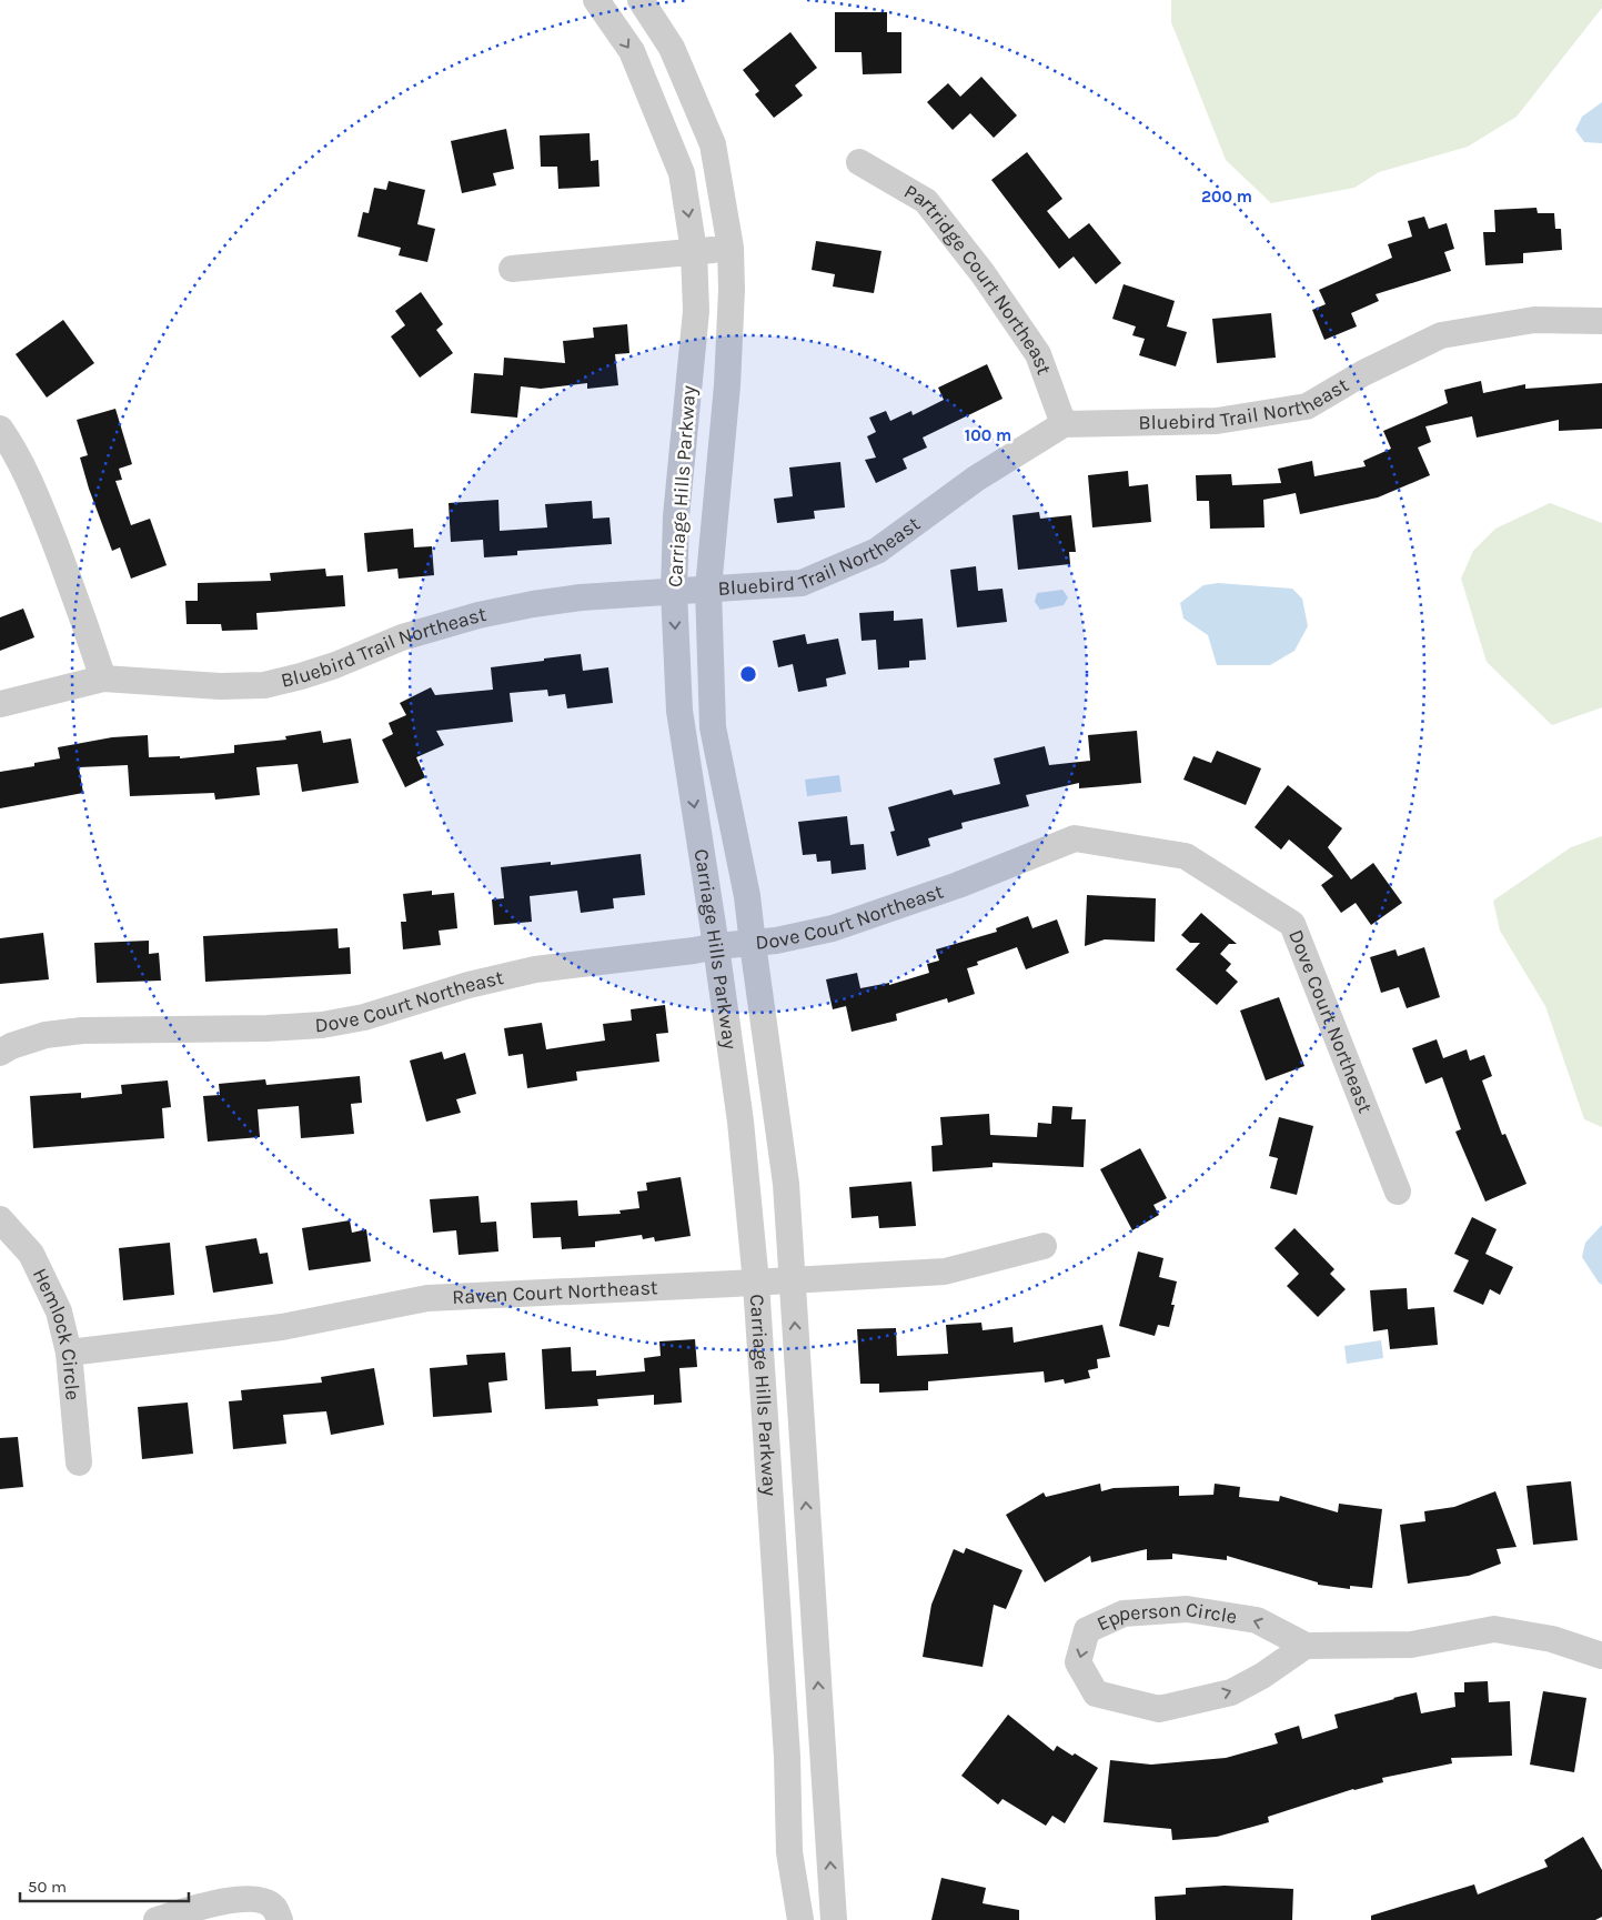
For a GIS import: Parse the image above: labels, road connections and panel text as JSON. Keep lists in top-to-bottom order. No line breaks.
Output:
{"streets":{"street":["Partridge Court Northeast","Bluebird Trail Northeast","Carriage Hills Parkway","Dove Court Northeast","Raven Court Northeast","Hemlock Circle","Epperson Circle"]},"crossings":[["Partridge Court Northeast","Bluebird Trail Northeast"],["Bluebird Trail Northeast","Carriage Hills Parkway"],["Carriage Hills Parkway","Dove Court Northeast"],["Carriage Hills Parkway","Raven Court Northeast"],["Raven Court Northeast","Hemlock Circle"]],"scale_bar":"50 m","rings":["200 m","100 m"]}
